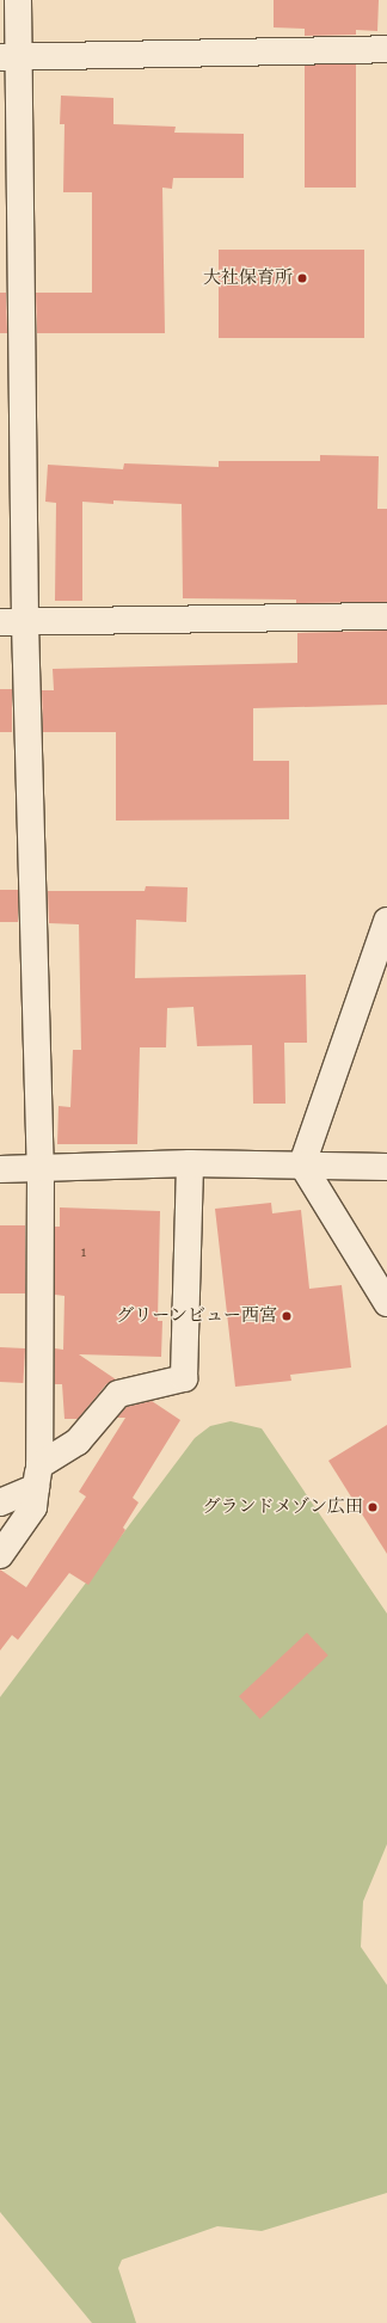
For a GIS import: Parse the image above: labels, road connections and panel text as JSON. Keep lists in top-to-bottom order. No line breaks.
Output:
{"places":["大社保育所","グリーンビュー西宮","グランドメゾン広田"],"house_numbers":["1"]}
